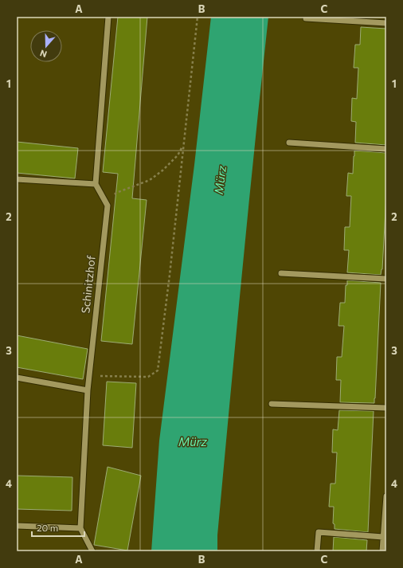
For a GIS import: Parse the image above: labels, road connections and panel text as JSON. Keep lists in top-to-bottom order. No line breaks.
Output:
{"streets":{"street":["Schinitzhof"]},"water":["Mürz"],"scale_bar":"20 m","north":"bottom","grid":{"columns":["A","B","C"],"rows":["1","2","3","4"]}}
